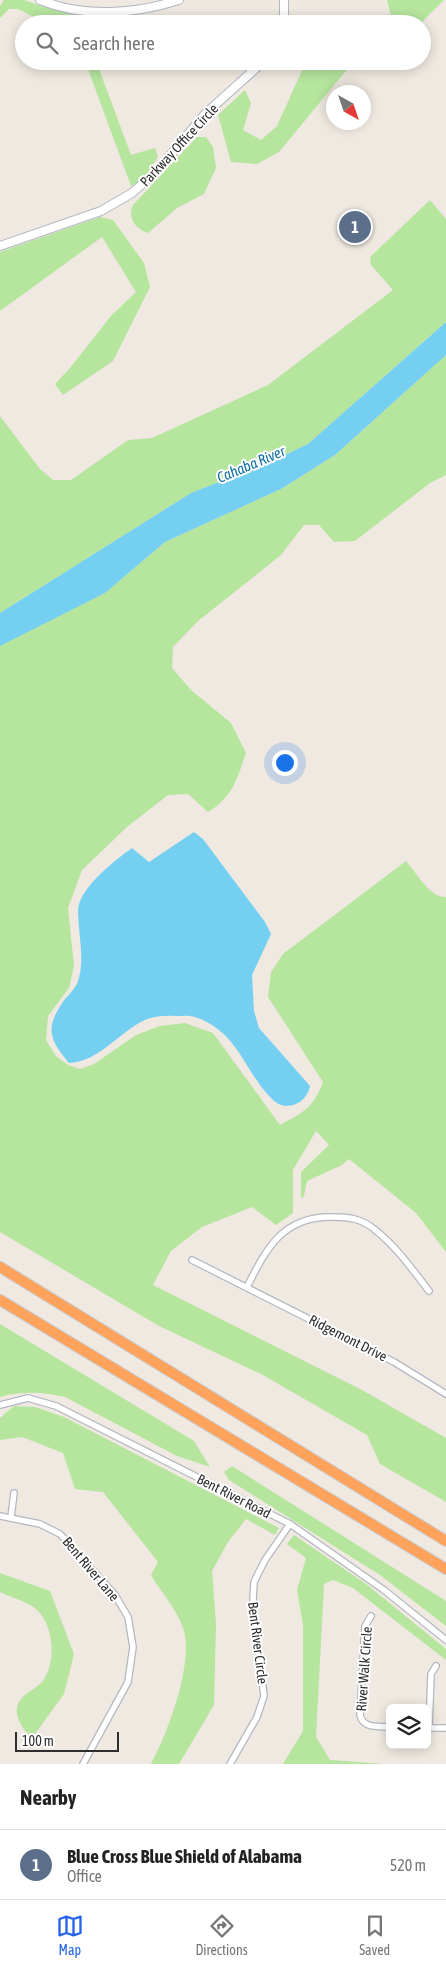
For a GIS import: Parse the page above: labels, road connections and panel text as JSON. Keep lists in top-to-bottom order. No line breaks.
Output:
{"streets":{"street":["Parkway Office Circle","Ridgemont Drive","Bent River Road","Bent River Lane","Bent River Circle","River Walk Circle"]},"crossings":[["Bent River Road","Bent River Circle"]],"water":["Cahaba River"],"scale_bar":"100 m","north":"bottom right","page":{"search":"Search here","pins":"1","scale":"100 m","heading":"Nearby","list":[{"mark":"1","name":"Blue Cross Blue Shield of Alabama","note":"Office","value":"520 m"}],"nav":["Map","Directions","Saved"]}}
